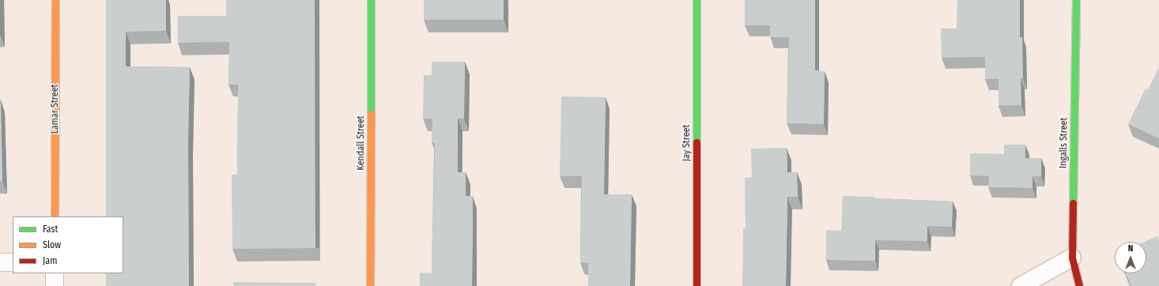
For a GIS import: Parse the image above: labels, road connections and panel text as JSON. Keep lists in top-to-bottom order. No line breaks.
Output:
{"streets":{"street":["Lamar Street","Kendall Street","Jay Street","Ingalls Street"]},"legend":["Fast","Slow","Jam"],"north":"top"}
